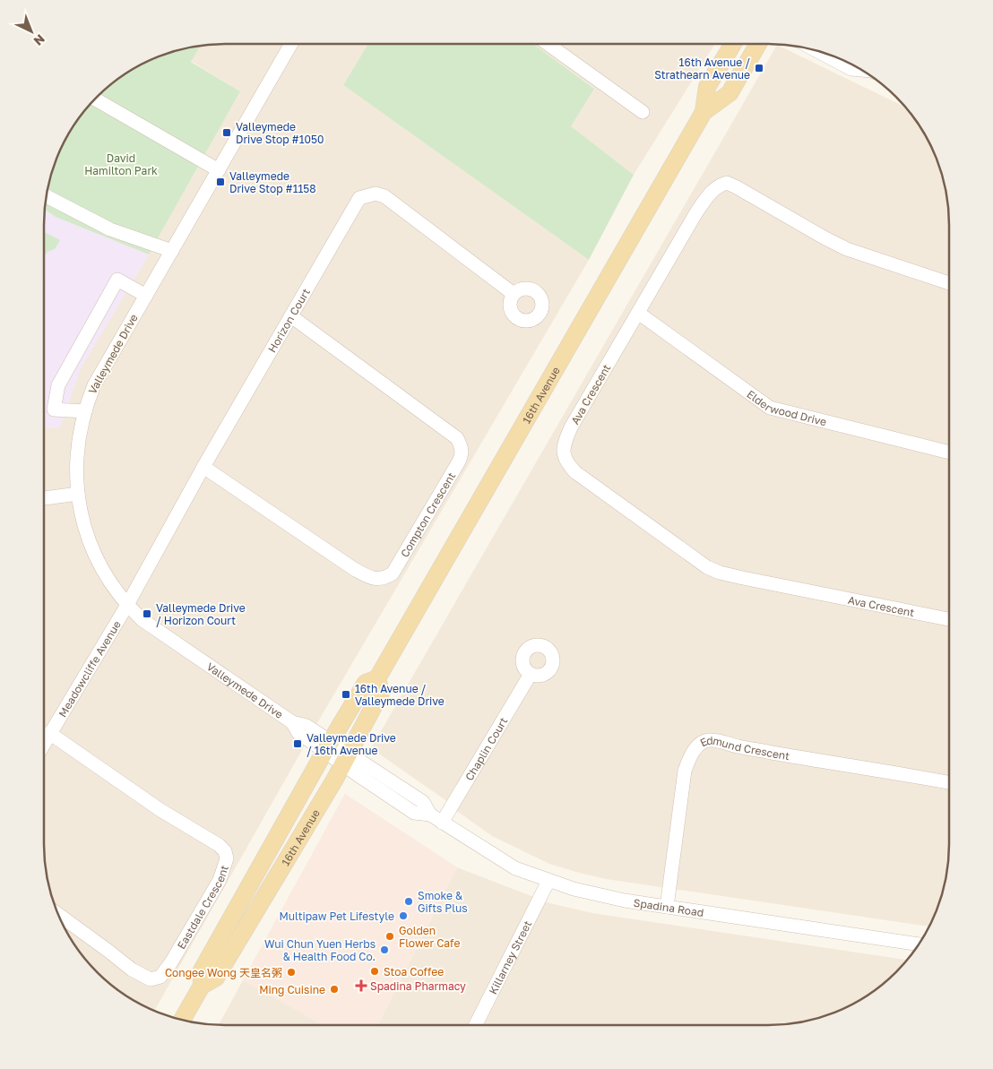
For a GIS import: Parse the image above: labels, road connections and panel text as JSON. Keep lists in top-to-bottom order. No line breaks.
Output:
{"streets":{"main road":["16th Avenue"],"street":["Horizon Court","Valleymede Drive","Ava Crescent","Elderwood Drive","Compton Crescent","Meadowcliffe Avenue","Chaplin Court","Edmund Crescent","Eastdale Crescent","Spadina Road","Killarney Street"]},"crossings":[["Horizon Court","Valleymede Drive"],["Horizon Court","Compton Crescent"],["Horizon Court","Meadowcliffe Avenue"],["Valleymede Drive","16th Avenue"],["Valleymede Drive","Meadowcliffe Avenue"],["Valleymede Drive","Spadina Road"],["Ava Crescent","Elderwood Drive"],["16th Avenue","Spadina Road"],["Meadowcliffe Avenue","Eastdale Crescent"],["Chaplin Court","Spadina Road"],["Edmund Crescent","Spadina Road"],["Spadina Road","Killarney Street"]],"parks":["David Hamilton Park"],"places":{"transit":["16th Avenue / Strathearn Avenue","Valleymede Drive Stop #1050","Valleymede Drive Stop #1158","Valleymede Drive / Horizon Court","16th Avenue / Valleymede Drive","Valleymede Drive / 16th Avenue"],"other":["Smoke & Gifts Plus","Multipaw Pet Lifestyle","Golden Flower Cafe","Wui Chun Yuen Herbs & Health Food Co.","Stoa Coffee","Congee Wong 天皇名粥","Ming Cuisine"],"health":["Spadina Pharmacy"]},"north":"bottom right"}
